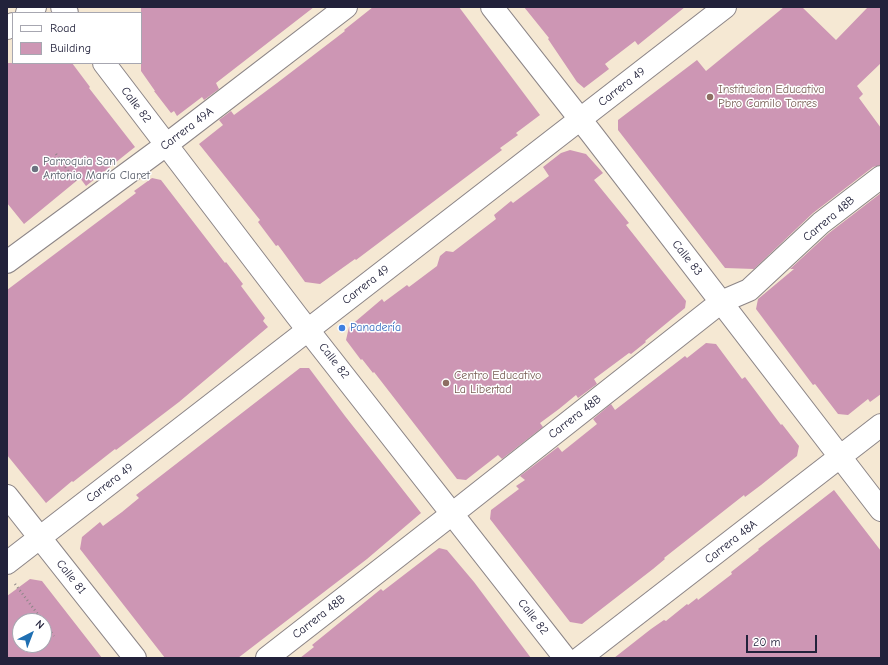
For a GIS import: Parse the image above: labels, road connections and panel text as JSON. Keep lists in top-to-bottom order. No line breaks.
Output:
{"streets":{"street":["Carrera 49","Calle 82","Carrera 49A","Carrera 48B","Calle 83","Carrera 48A","Calle 81"]},"crossings":[["Carrera 49","Calle 82"],["Carrera 49","Calle 83"],["Carrera 49","Calle 81"],["Calle 82","Carrera 49A"],["Calle 82","Carrera 48B"],["Carrera 48B","Calle 83"],["Calle 83","Carrera 48A"]],"places":["Institucion Educativa Pbro Camilo Torres","Parroquia San Antonio María Claret","Panadería","Centro Educativo La Libertad"],"legend":["Road","Building"],"scale_bar":"20 m","north":"top right"}
